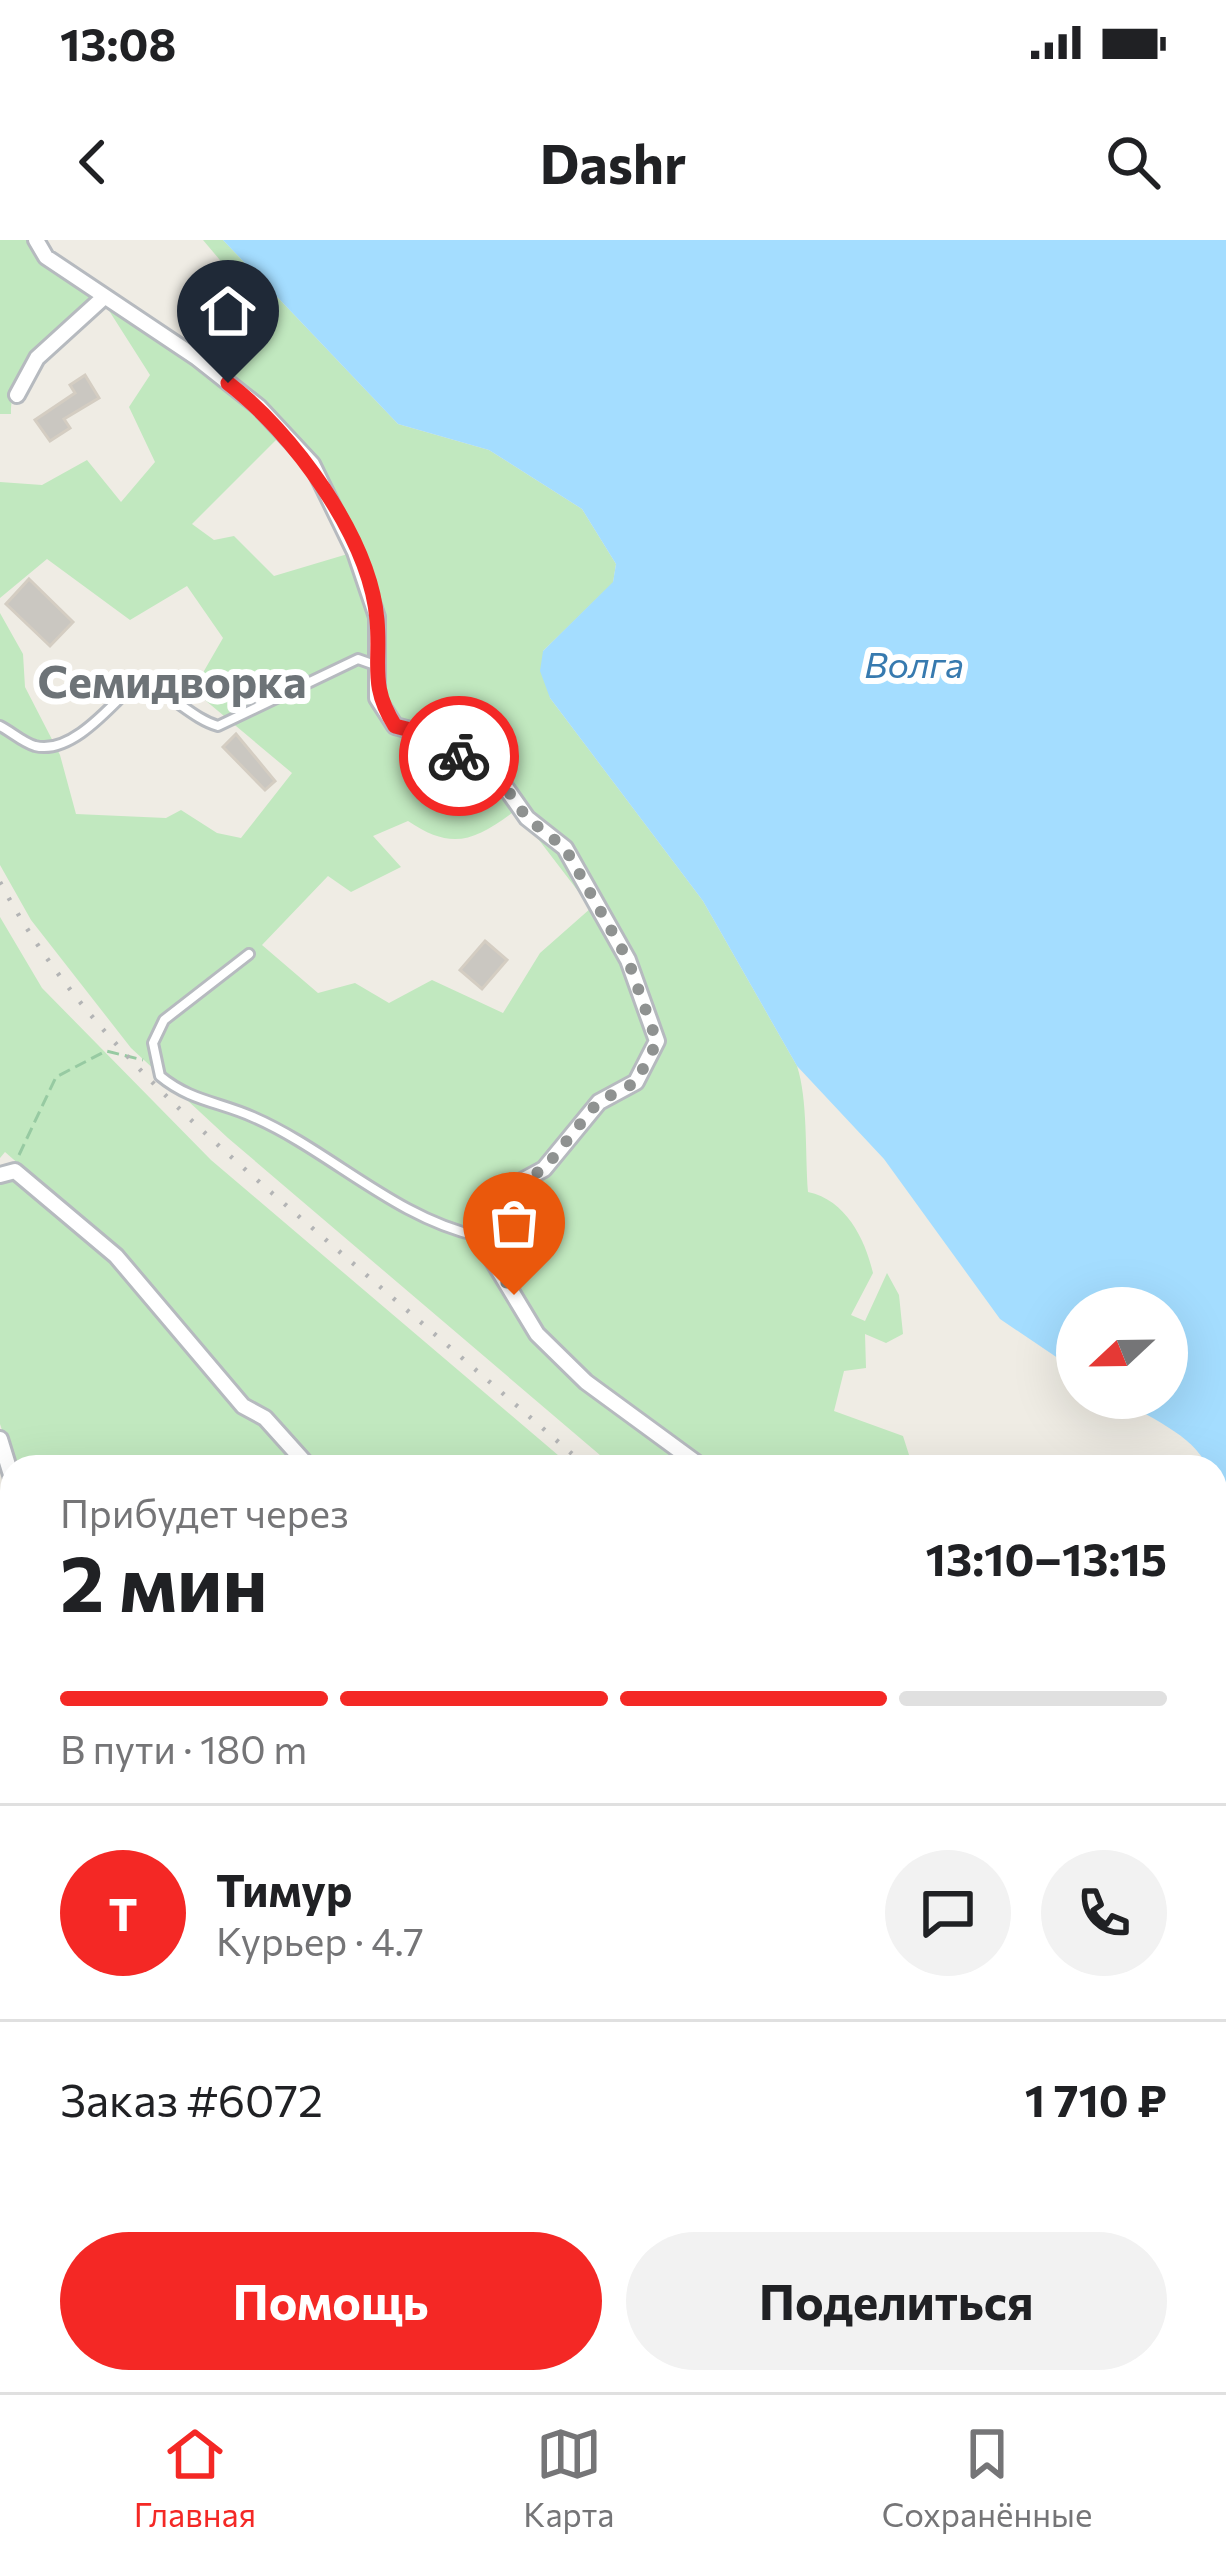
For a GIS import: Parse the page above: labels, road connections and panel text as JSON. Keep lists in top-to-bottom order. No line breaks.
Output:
{"districts":["Семидворка"],"water":["Волга"],"north":"left","page":{"status":"13:08","header":"Dashr","heading":["2 мин","Прибудет через","13:10–13:15"],"panel":["Тимур","Курьер · 4.7","Заказ #6072","1 710 ₽"],"bar":"В пути · 180 m","round":"Т","buttons":["Помощь","Поделиться"],"tabs":["Главная","Карта","Сохранённые"]}}
